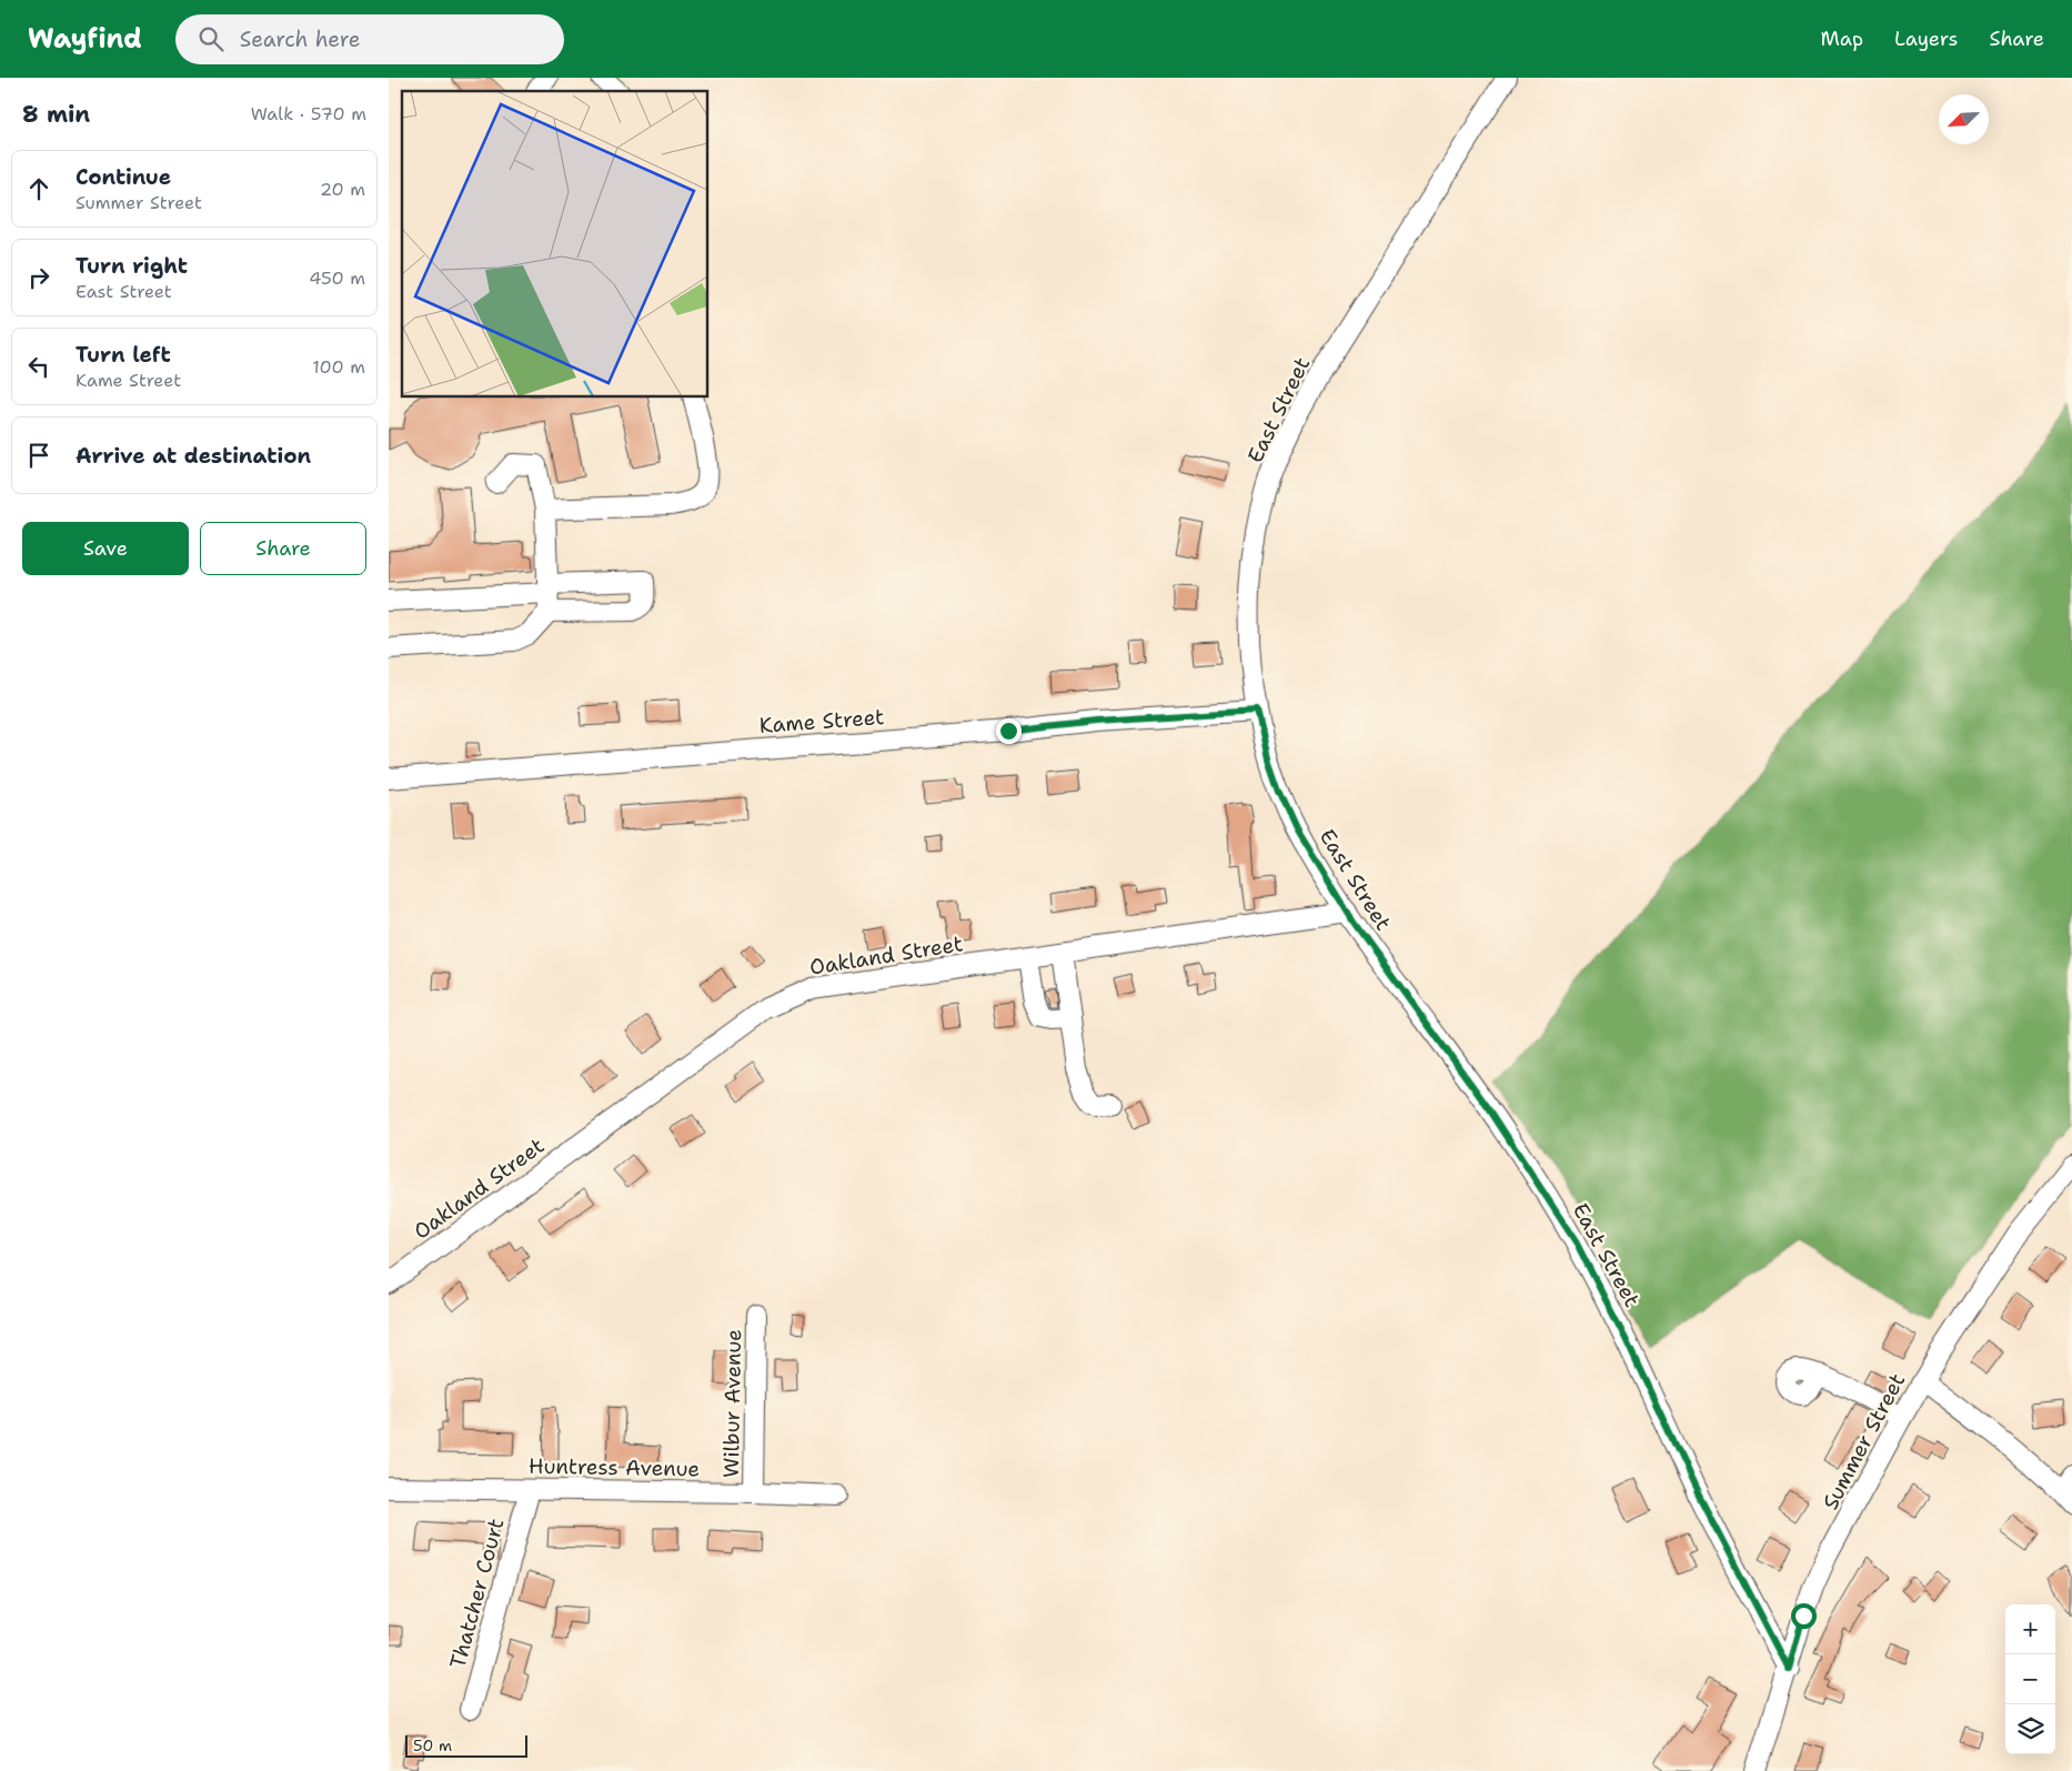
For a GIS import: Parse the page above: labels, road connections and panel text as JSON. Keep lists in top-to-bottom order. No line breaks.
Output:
{"streets":{"street":["East Street","Kame Street","Oakland Street","Wilbur Avenue","Summer Street","Huntress Avenue","Thatcher Court"]},"crossings":[["East Street","Kame Street"],["East Street","Oakland Street"],["East Street","Summer Street"],["Wilbur Avenue","Huntress Avenue"],["Huntress Avenue","Thatcher Court"]],"scale_bar":"50 m","north":"bottom left","page":{"header":"Wayfind","search":"Search here","nav":["Map","Layers","Share"],"heading":["8 min","Walk · 570 m"],"list":[["Continue","Summer Street","20 m"],["Turn right","East Street","450 m"],["Turn left","Kame Street","100 m"],"Arrive at destination"],"buttons":["Save","Share"],"map_buttons":["+","−"],"scale":"50 m"}}
